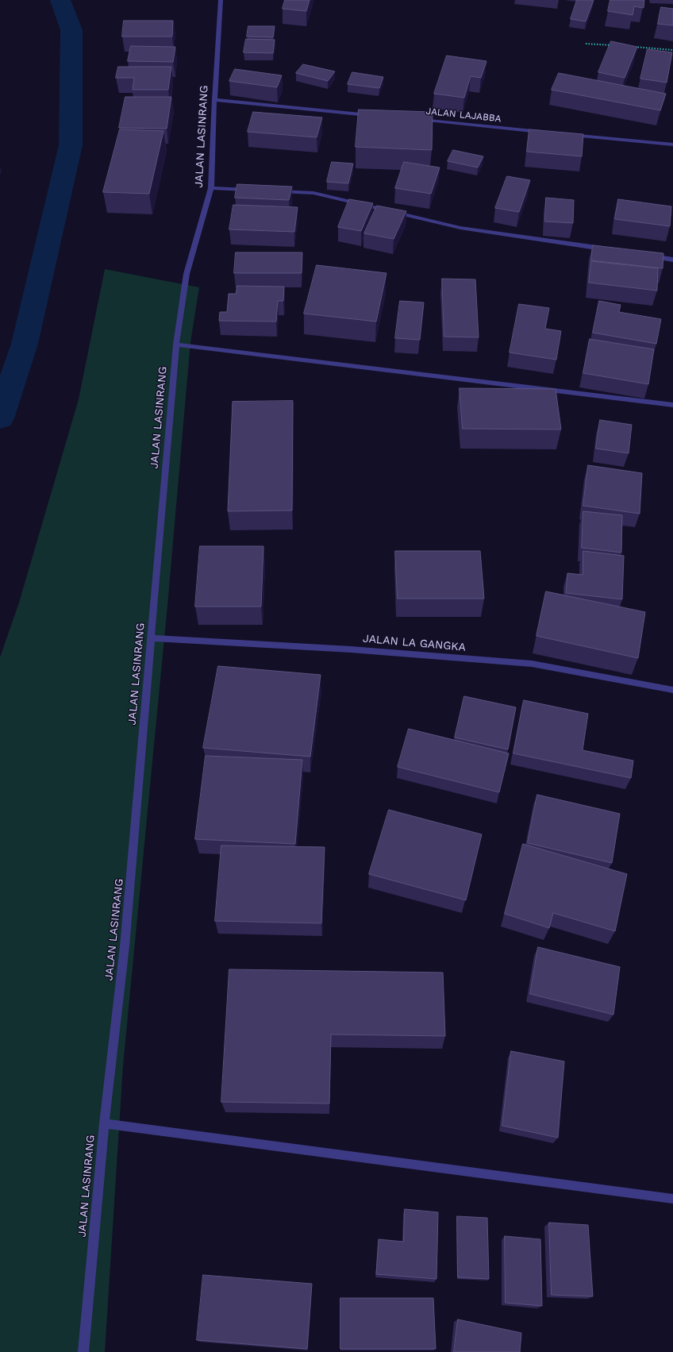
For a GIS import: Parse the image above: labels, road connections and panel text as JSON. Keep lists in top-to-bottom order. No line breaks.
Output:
{"streets":{"street":["JALAN LAJABBA","JALAN LASINRANG","JALAN LA GANGKA"]},"crossings":[["JALAN LASINRANG","JALAN LA GANGKA"]]}
